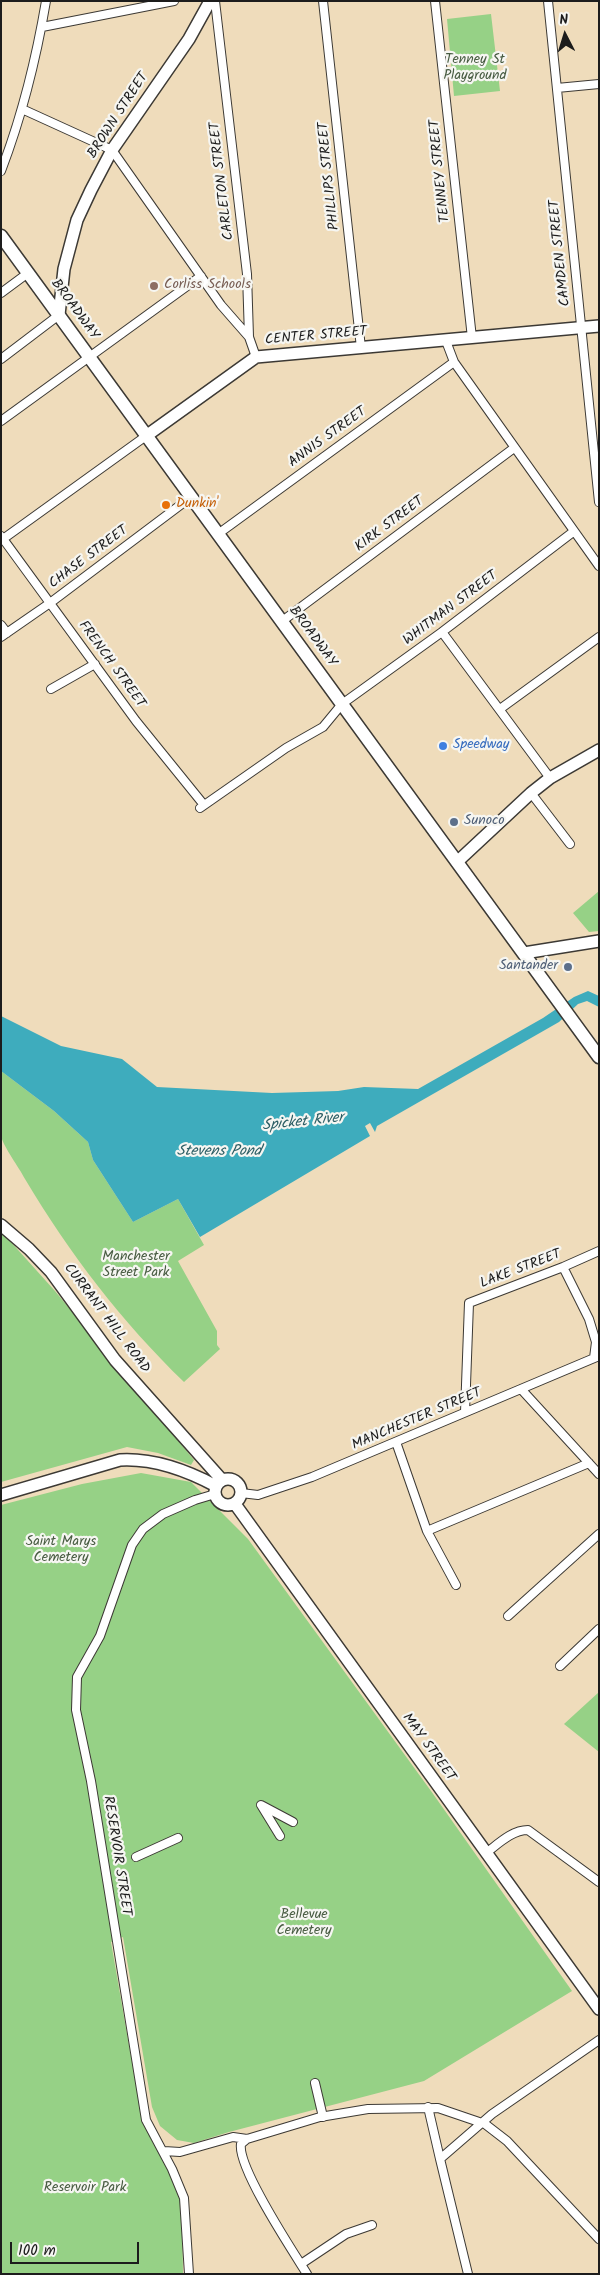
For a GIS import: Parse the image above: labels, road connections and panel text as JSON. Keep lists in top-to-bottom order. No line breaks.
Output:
{"streets":{"main road":["BROWN STREET","BROADWAY","CENTER STREET","CURRANT HILL ROAD","MAY STREET"],"street":["TENNEY STREET","PHILLIPS STREET","CARLETON STREET","CAMDEN STREET","ANNIS STREET","KIRK STREET","CHASE STREET","WHITMAN STREET","FRENCH STREET","LAKE STREET","MANCHESTER STREET","RESERVOIR STREET"]},"crossings":[["BROWN STREET","BROADWAY"],["TENNEY STREET","CENTER STREET"],["PHILLIPS STREET","CENTER STREET"],["CARLETON STREET","CENTER STREET"],["CAMDEN STREET","CENTER STREET"],["BROADWAY","CENTER STREET"],["BROADWAY","ANNIS STREET"],["BROADWAY","KIRK STREET"],["BROADWAY","CHASE STREET"],["BROADWAY","WHITMAN STREET"],["CENTER STREET","FRENCH STREET"],["CHASE STREET","FRENCH STREET"],["WHITMAN STREET","FRENCH STREET"],["LAKE STREET","MANCHESTER STREET"],["CURRANT HILL ROAD","MANCHESTER STREET"],["CURRANT HILL ROAD","MAY STREET"],["CURRANT HILL ROAD","RESERVOIR STREET"],["MANCHESTER STREET","MAY STREET"],["MANCHESTER STREET","RESERVOIR STREET"],["MAY STREET","RESERVOIR STREET"]],"water":["Spicket River","Stevens Pond"],"parks":["Tenney St Playground","Manchester Street Park","Saint Marys Cemetery","Bellevue Cemetery","Reservoir Park"],"places":["Corliss Schools","Dunkin'","Speedway","Sunoco","Santander"],"scale_bar":"100 m","north":"top"}
